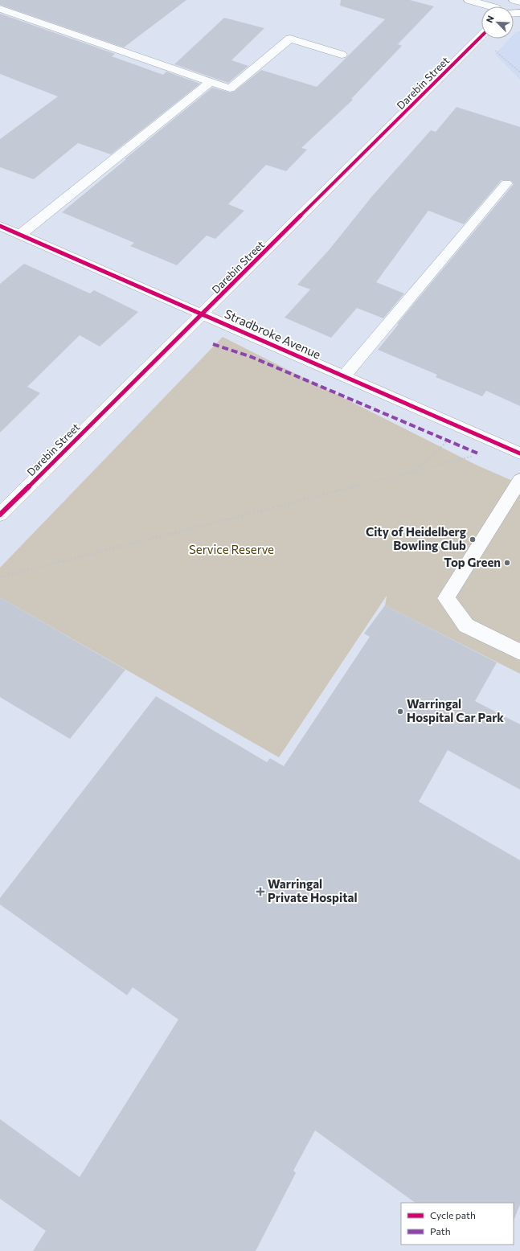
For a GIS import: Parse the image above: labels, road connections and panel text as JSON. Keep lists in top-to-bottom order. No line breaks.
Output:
{"streets":{"street":["Darebin Street","Stradbroke Avenue"]},"crossings":[["Darebin Street","Stradbroke Avenue"]],"parks":["Service Reserve"],"places":{"other":["City of Heidelberg Bowling Club","Top Green","Warringal Hospital Car Park"],"health":["Warringal Private Hospital"]},"legend":["Cycle path","Path"],"north":"top left"}
